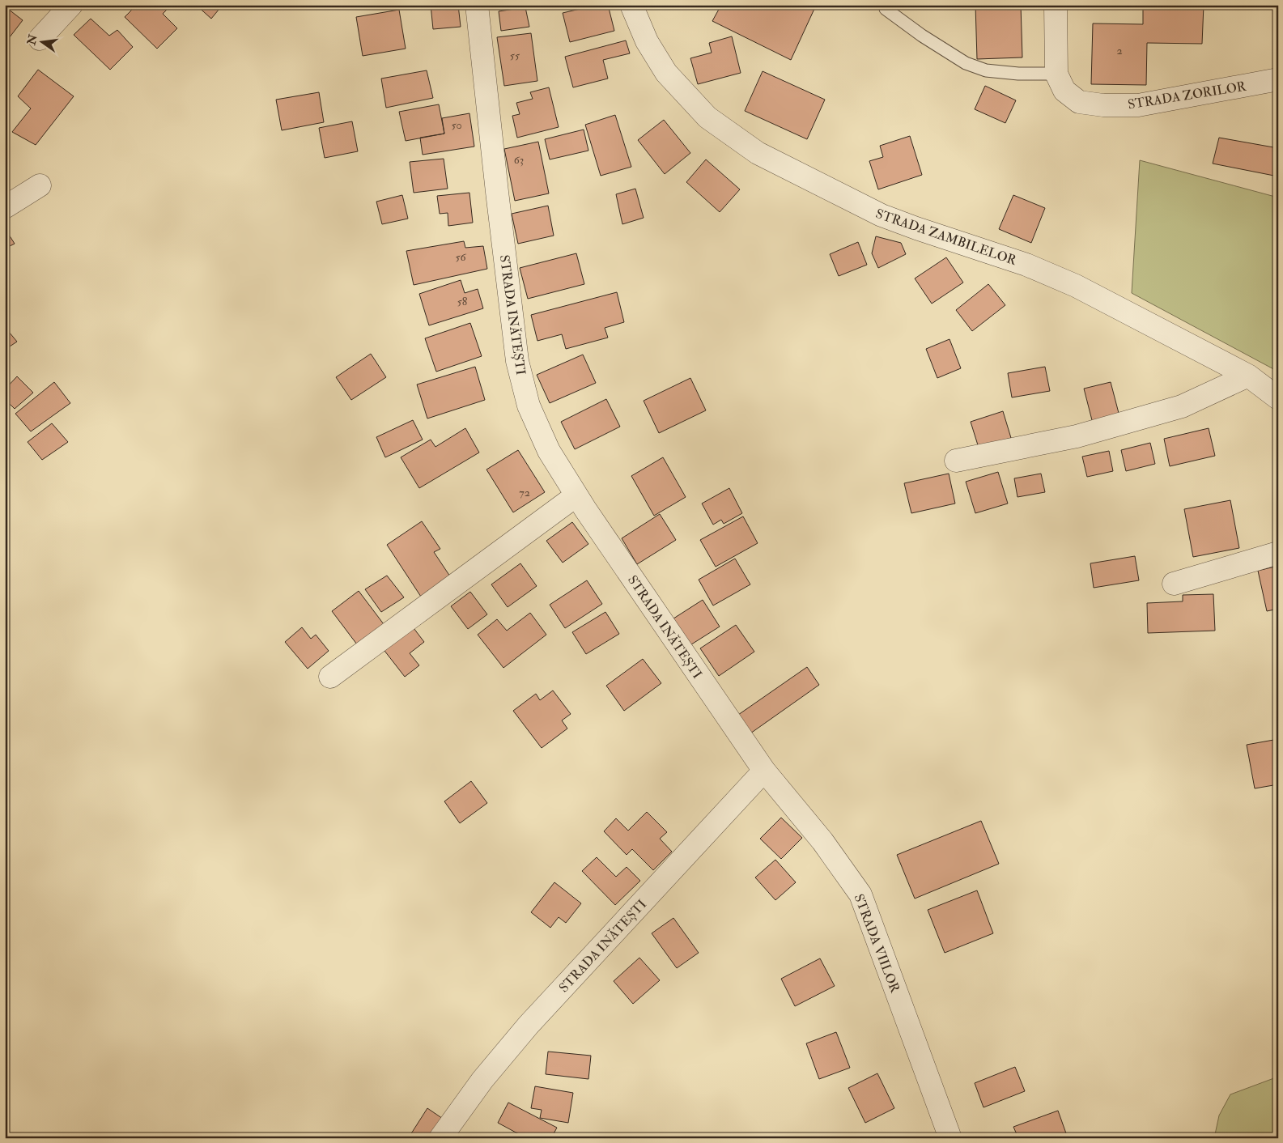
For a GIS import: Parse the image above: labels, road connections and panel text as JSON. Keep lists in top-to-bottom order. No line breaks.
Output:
{"streets":{"street":["STRADA ZORILOR","STRADA ZAMBILELOR","STRADA INĂTEȘTI","STRADA VIILOR"]},"crossings":[["STRADA INĂTEȘTI","STRADA VIILOR"]],"house_numbers":["2","55","50","63","56","58","72"],"north":"left"}
